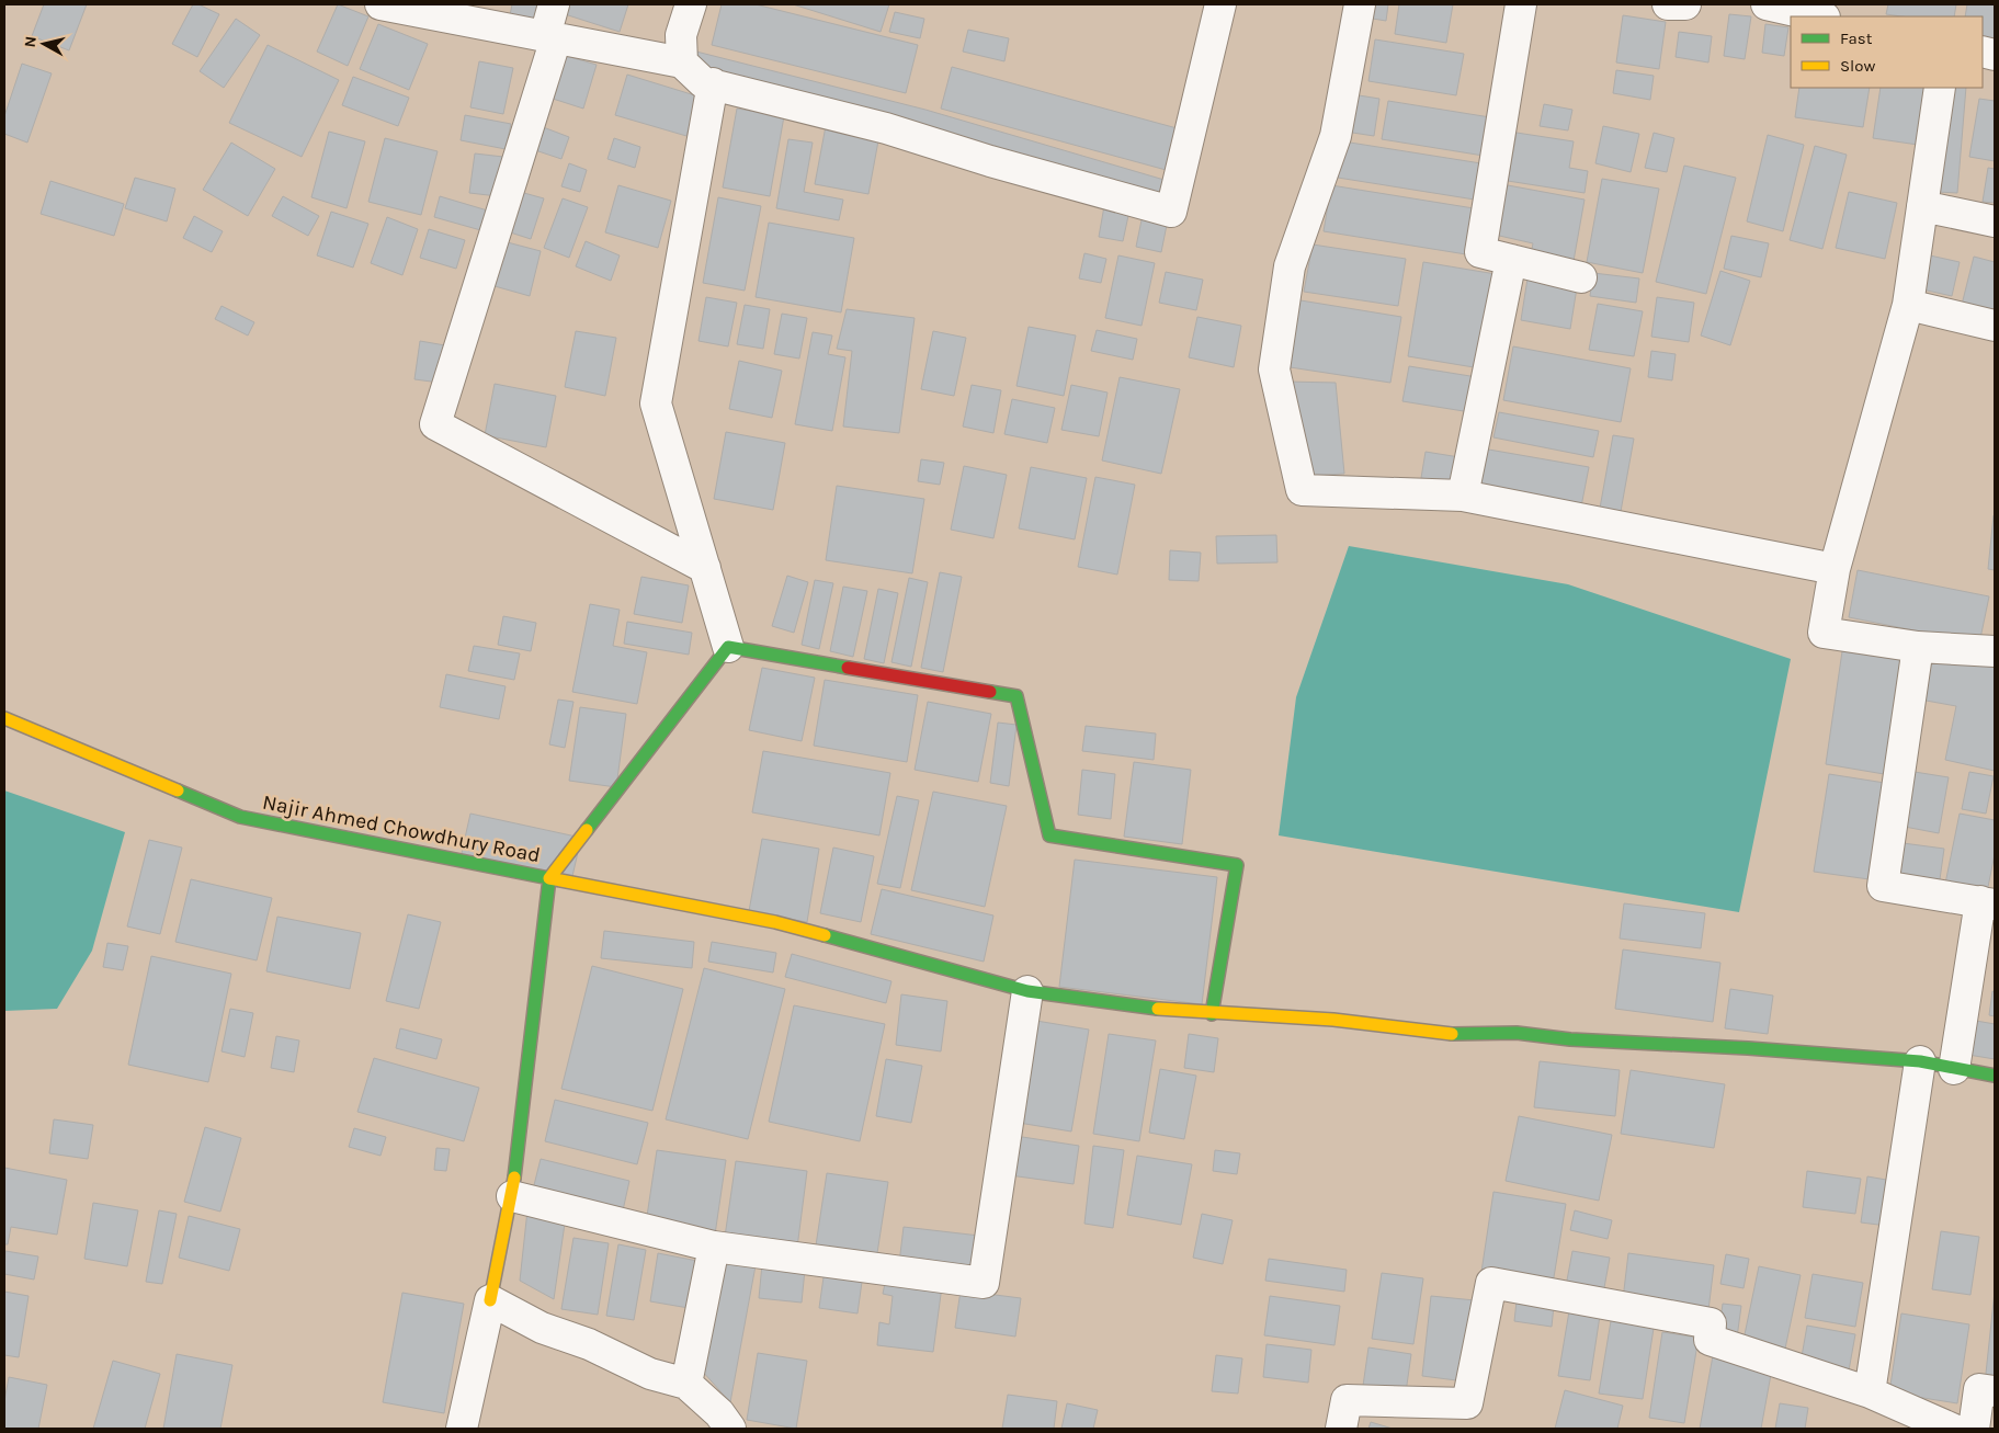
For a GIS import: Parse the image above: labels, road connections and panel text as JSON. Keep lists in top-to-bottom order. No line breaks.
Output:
{"streets":{"street":["Najir Ahmed Chowdhury Road"]},"legend":["Fast","Slow"],"north":"left"}
